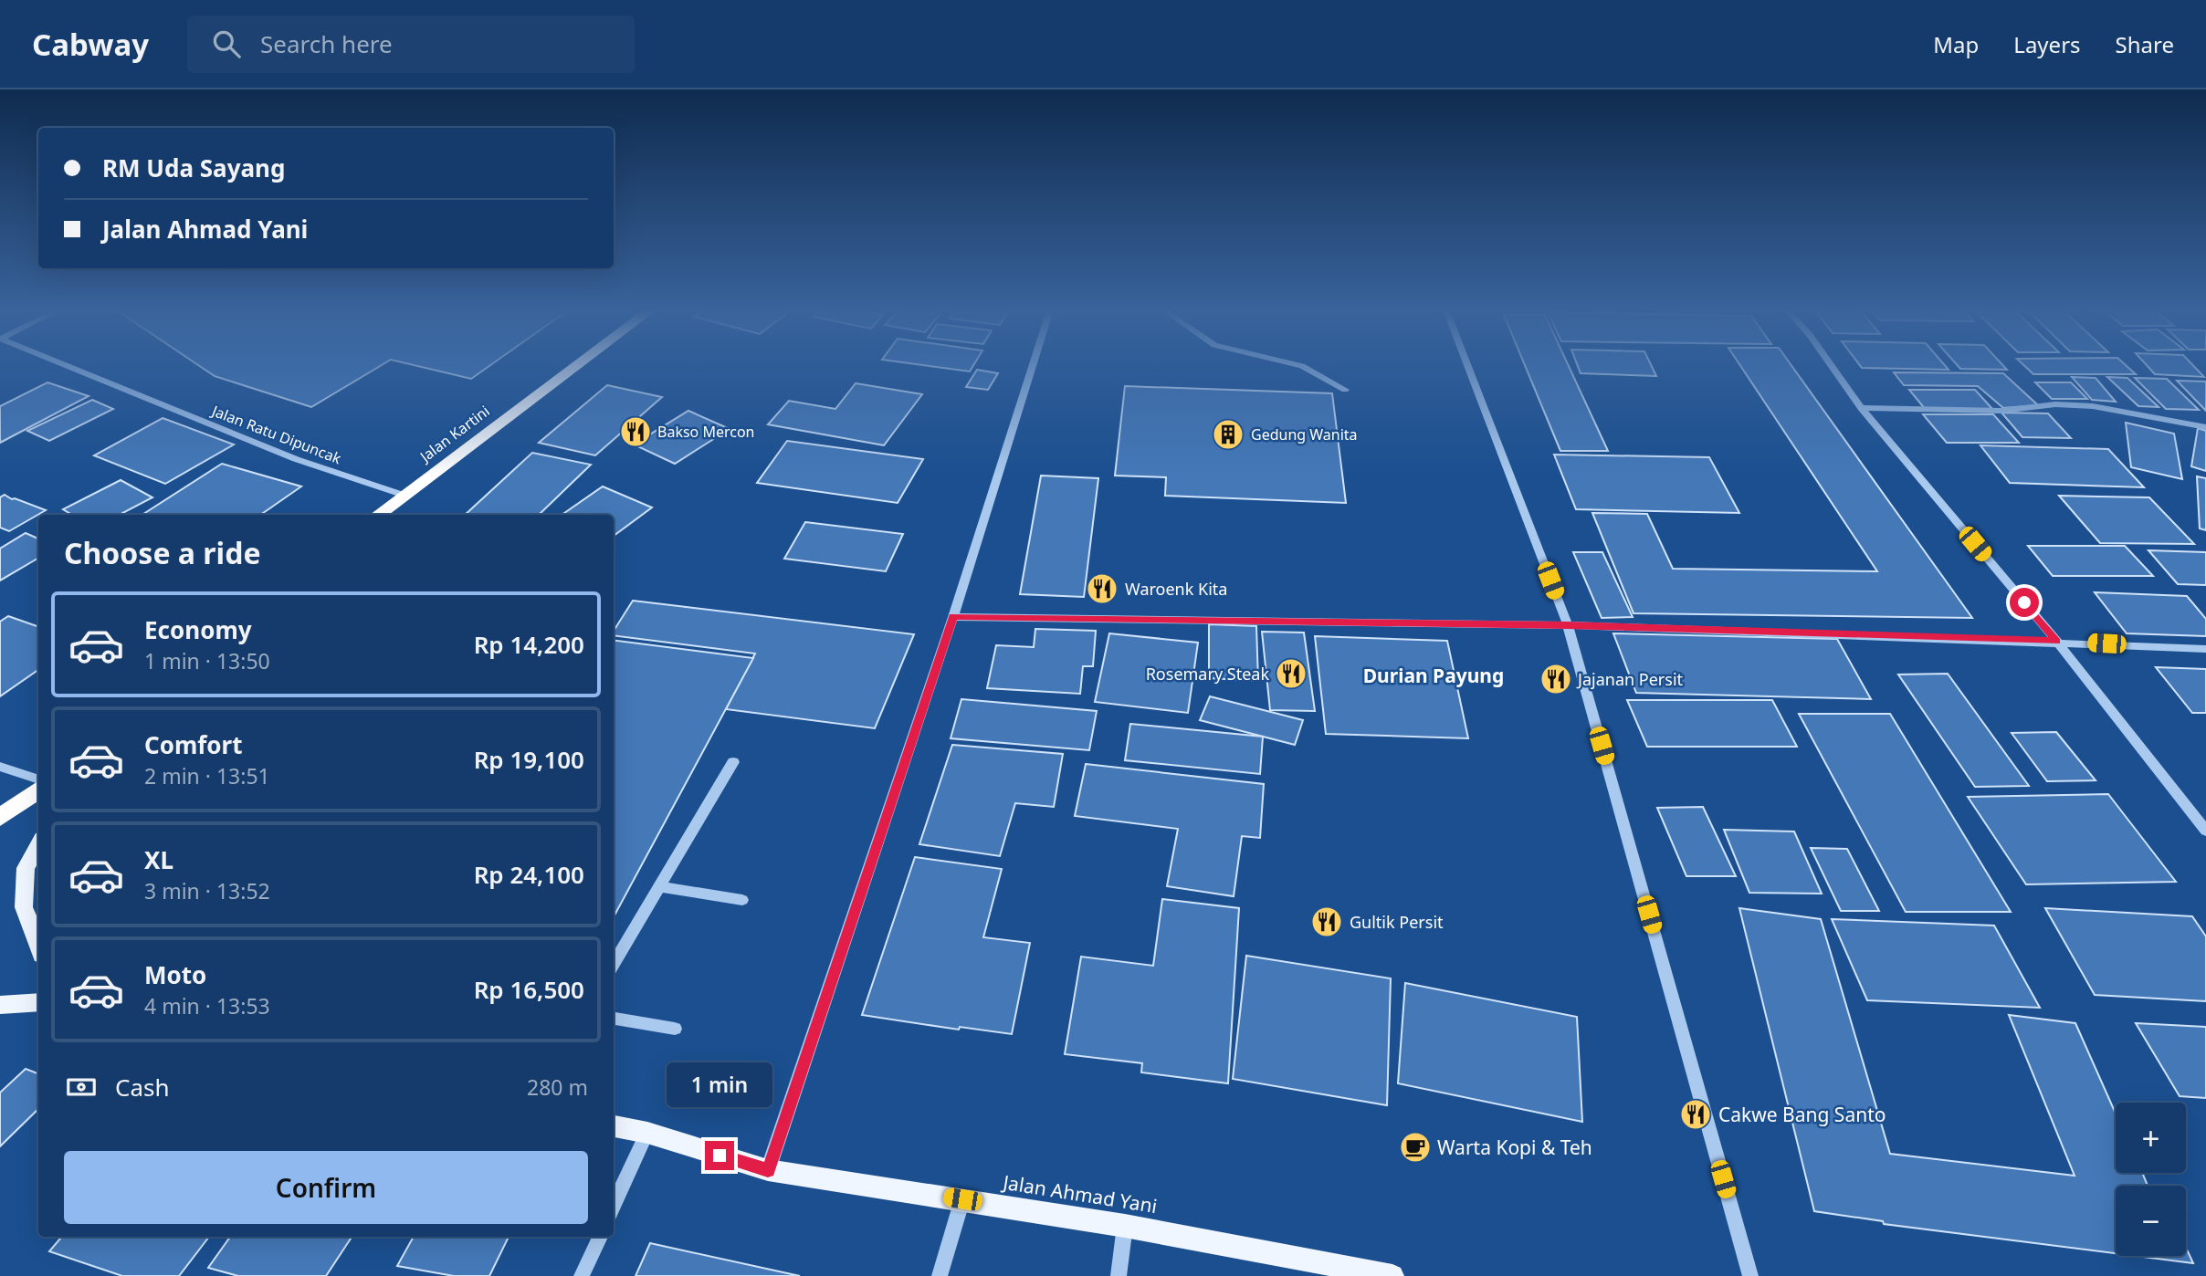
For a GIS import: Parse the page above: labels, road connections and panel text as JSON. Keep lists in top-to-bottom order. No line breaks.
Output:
{"streets":{"highway":["Jalan Kartini"],"main road":["Jalan Ahmad Yani"],"street":["Jalan Ratu Dipuncak"]},"crossings":[["Jalan Kartini","Jalan Ratu Dipuncak"]],"districts":["Durian Payung"],"places":{"restaurant":["Bakso Mercon","Waroenk Kita","Rosemary Steak","Jajanan Persit","Gultik Persit","Cakwe Bang Santo"],"building":["Gedung Wanita"],"cafe":["Warta Kopi & Teh"]},"page":{"header":"Cabway","search":"Search here","nav":["Map","Layers","Share"],"banner":["RM Uda Sayang","Jalan Ahmad Yani"],"heading":"Choose a ride","list":[{"name":"Economy","note":"1 min · 13:50","value":"Rp 14,200"},{"name":"Comfort","note":"2 min · 13:51","value":"Rp 19,100"},{"name":"XL","note":"3 min · 13:52","value":"Rp 24,100"},{"name":"Moto","note":"4 min · 13:53","value":"Rp 16,500"}],"pay":["Cash","280 m"],"bubble":"1 min","map_buttons":["+","−"],"buttons":"Confirm"}}
